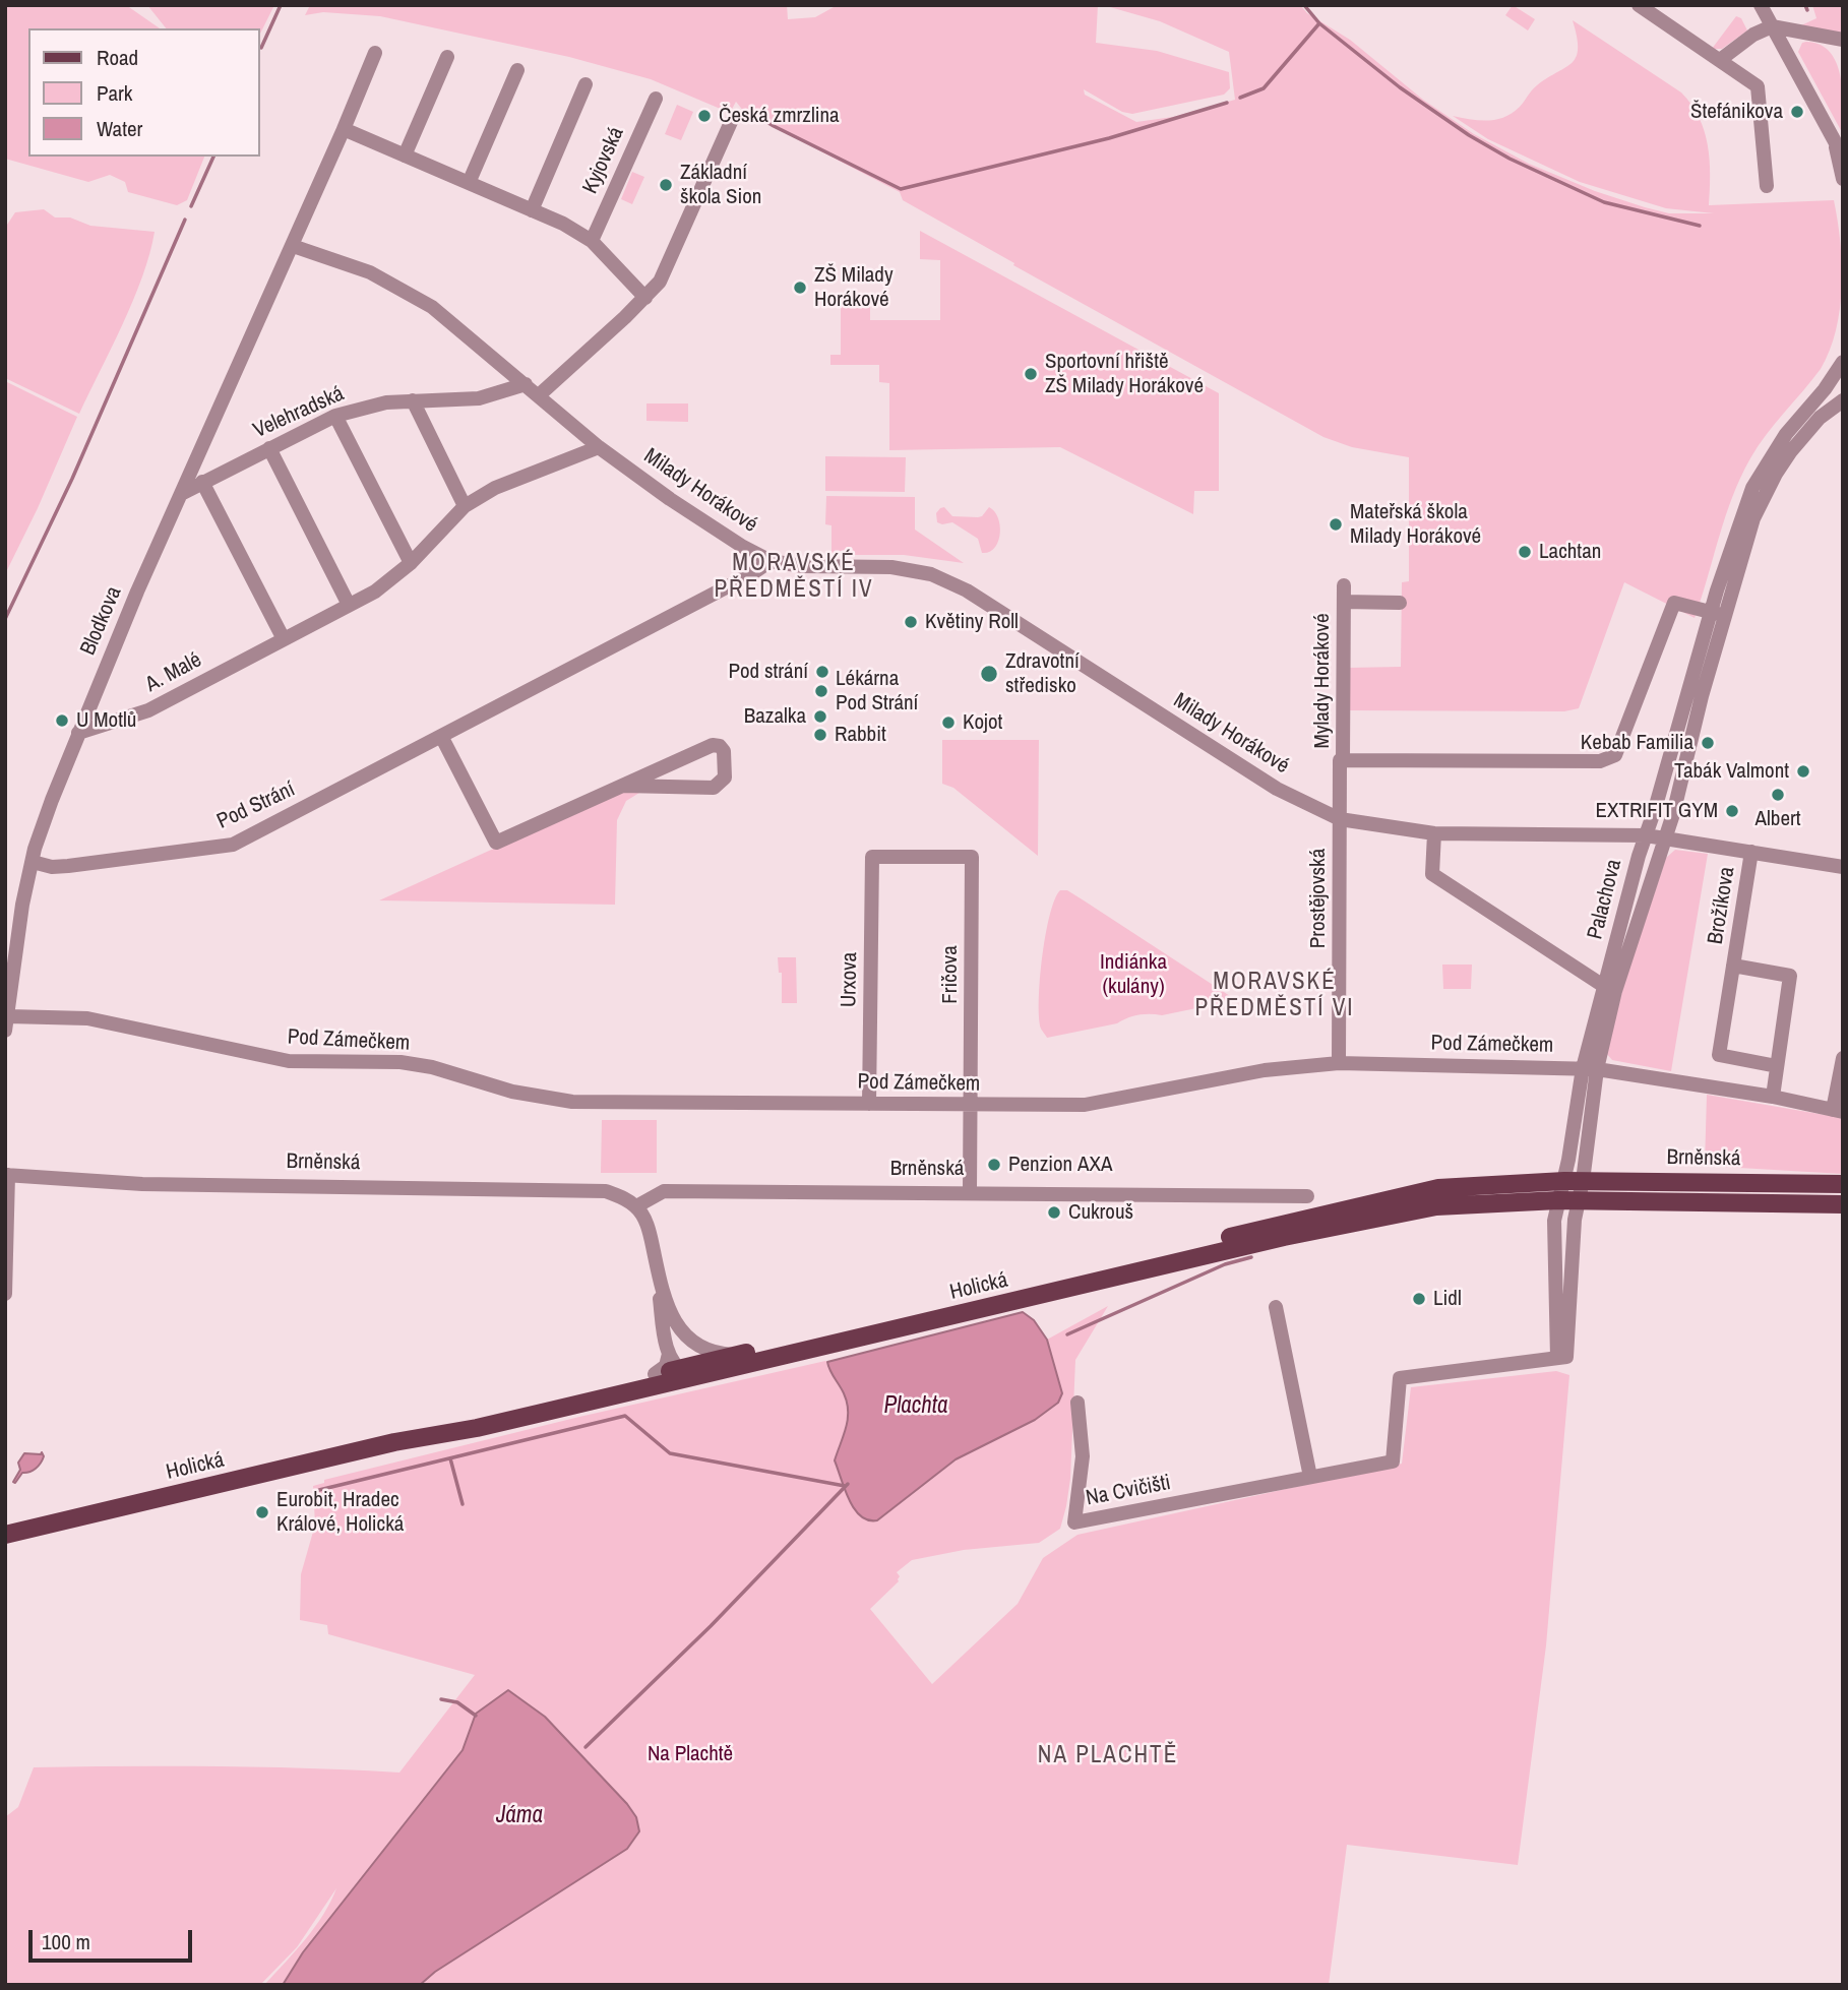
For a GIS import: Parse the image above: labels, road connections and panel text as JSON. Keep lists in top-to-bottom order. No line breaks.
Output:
{"streets":{"main road":["Brněnská","Holická"],"street":["Kyjovská","Velehradská","Milady Horákové","Blodkova","A. Malé","Mylady Horákové","Pod Strání","Prostějovská","Palachova","Brožíkova","Fričova","Urxova","Pod Zámečkem","Na Cvičišti"]},"crossings":[["Velehradská","Milady Horákové"],["Velehradská","Blodkova"],["Milady Horákové","Blodkova"],["Milady Horákové","A. Malé"],["Milady Horákové","Pod Strání"],["Milady Horákové","Prostějovská"],["Milady Horákové","Palachova"],["Milady Horákové","Brožíkova"],["Blodkova","A. Malé"],["Blodkova","Pod Strání"],["Blodkova","Pod Zámečkem"],["Prostějovská","Pod Zámečkem"],["Palachova","Brožíkova"],["Palachova","Pod Zámečkem"],["Palachova","Brněnská"],["Palachova","Holická"],["Brožíkova","Pod Zámečkem"],["Fričova","Urxova"],["Fričova","Pod Zámečkem"],["Fričova","Brněnská"],["Urxova","Pod Zámečkem"],["Brněnská","Holická"]],"districts":["MORAVSKÉ PŘEDMĚSTÍ IV","MORAVSKÉ PŘEDMĚSTÍ VI","NA PLACHTĚ"],"water":["Plachta","Jáma"],"parks":["Indiánka (kulány)","Na Plachtě"],"places":["Štefánikova","Česká zmrzlina","Základní škola Sion","ZŠ Milady Horákové","Sportovní hřiště ZŠ Milady Horákové","Mateřská škola Milady Horákové","Lachtan","Květiny Roll","Pod strání","Zdravotní středisko","Lékárna Pod Strání","Bazalka","U Motlů","Kojot","Rabbit","Kebab Familia","Tabák Valmont","Albert","EXTRIFIT GYM","Penzion AXA","Cukrouš","Lidl","Eurobit, Hradec Králové, Holická"],"legend":["Road","Park","Water"],"scale_bar":"100 m"}
